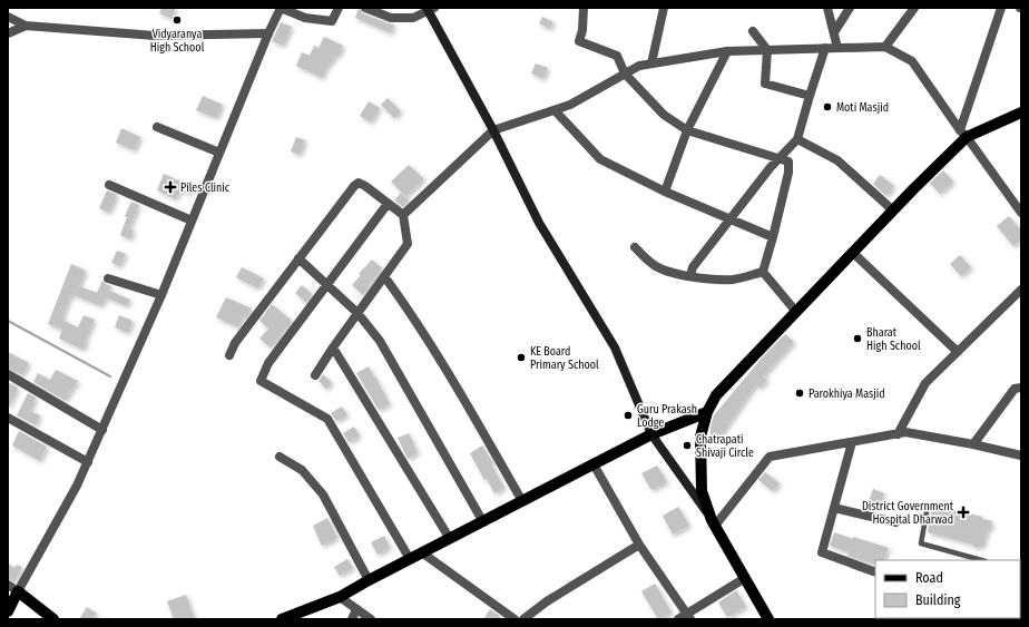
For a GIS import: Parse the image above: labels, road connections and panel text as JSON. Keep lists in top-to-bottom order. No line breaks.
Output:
{"places":{"other":["Vidyaranya High School","Moti Masjid","Bharat High School","KE Board Primary School","Parokhiya Masjid","Guru Prakash Lodge","Chatrapati Shivaji Circle"],"health":["Piles Clinic","District Government Hospital Dharwad"]},"legend":["Road","Building"]}
